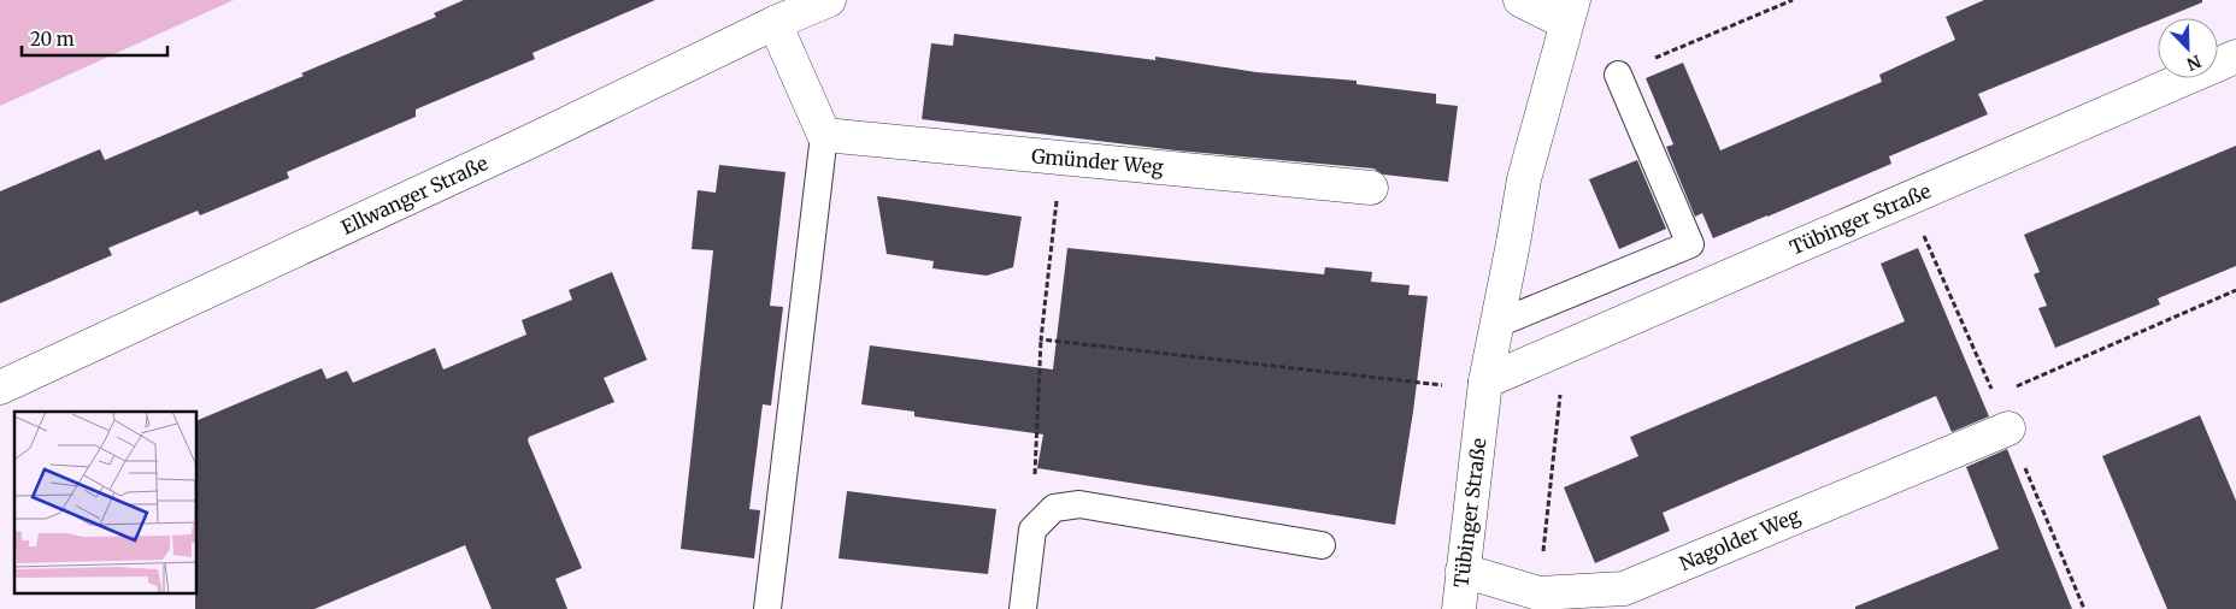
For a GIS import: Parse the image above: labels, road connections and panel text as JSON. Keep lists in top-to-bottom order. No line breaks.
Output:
{"streets":{"street":["Gmünder Weg","Ellwanger Straße","Tübinger Straße","Nagolder Weg"]},"crossings":[["Tübinger Straße","Nagolder Weg"]],"scale_bar":"20 m","north":"bottom right"}
